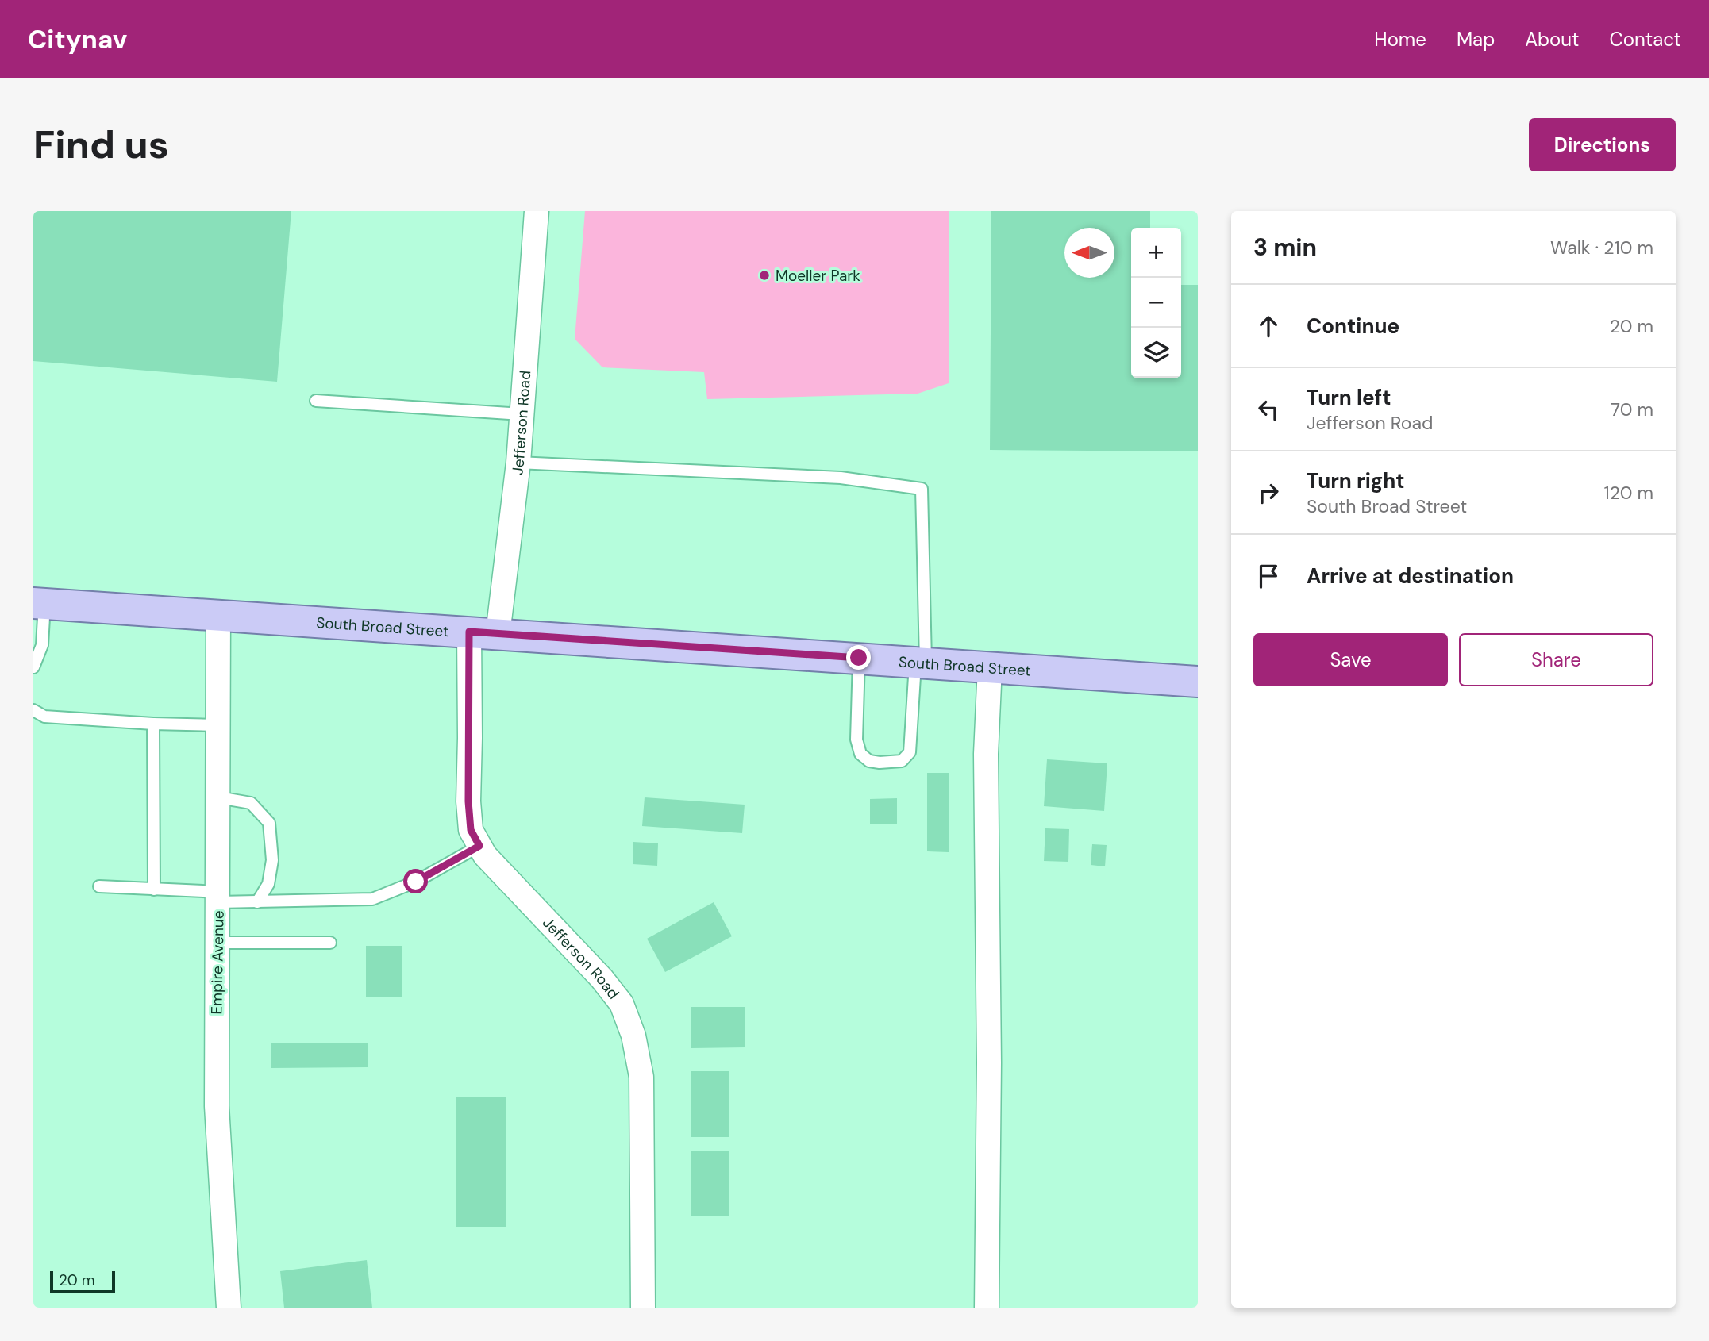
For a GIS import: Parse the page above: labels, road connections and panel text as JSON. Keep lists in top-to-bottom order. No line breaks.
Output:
{"streets":{"main road":["South Broad Street"],"street":["Jefferson Road","Empire Avenue"]},"crossings":[["Jefferson Road","South Broad Street"],["South Broad Street","Empire Avenue"]],"places":["Moeller Park"],"scale_bar":"20 m","north":"left","page":{"header":"Citynav","nav":["Home","Map","About","Contact"],"buttons":["Directions",["Save","Share"]],"title":"Find us","heading":["3 min","Walk · 210 m"],"map_buttons":["+","−"],"list":[["Continue","20 m"],["Turn left","Jefferson Road","70 m"],["Turn right","South Broad Street","120 m"],"Arrive at destination"],"scale":"20 m"}}
